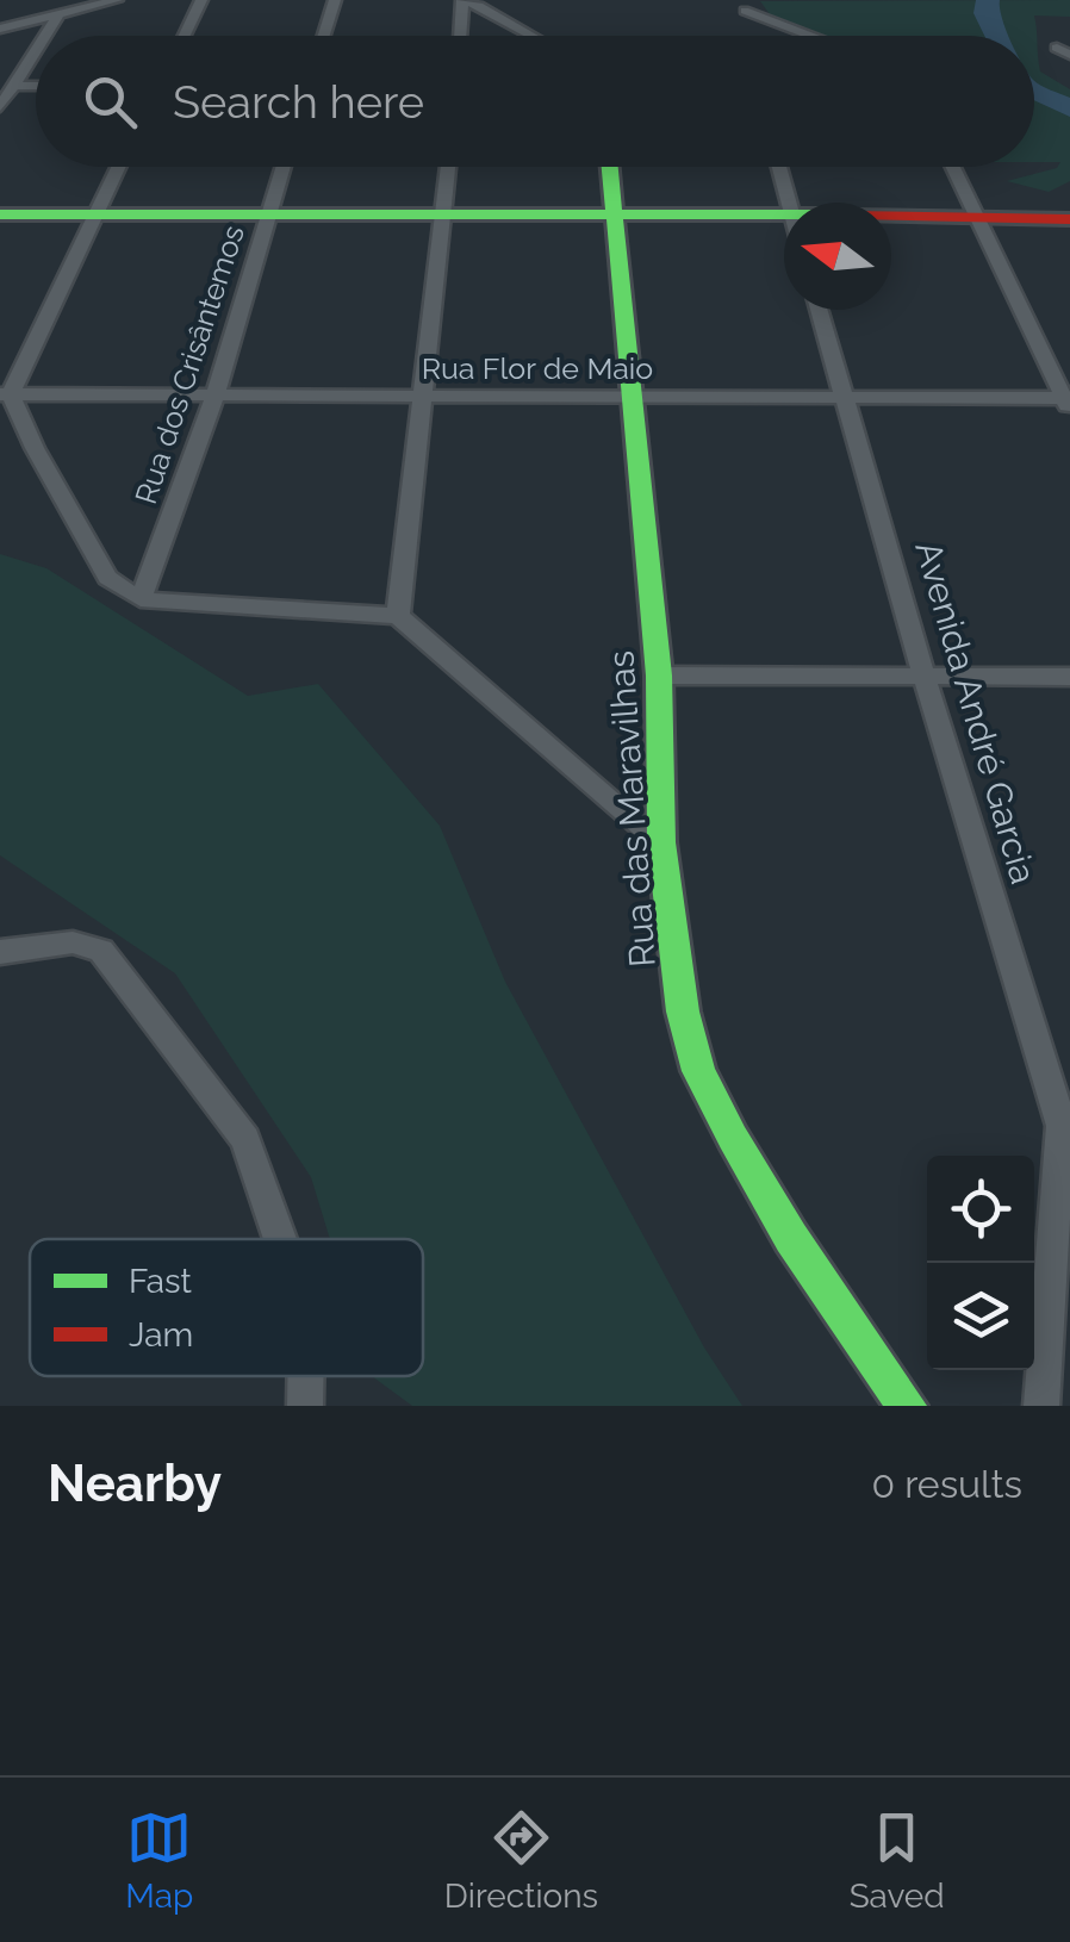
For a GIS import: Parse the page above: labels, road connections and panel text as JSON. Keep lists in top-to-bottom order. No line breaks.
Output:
{"streets":{"street":["Rua dos Crisântemos","Rua Flor de Maio","Avenida André Garcia","Rua das Maravilhas"]},"crossings":[["Rua dos Crisântemos","Rua Flor de Maio"],["Rua Flor de Maio","Avenida André Garcia"],["Rua Flor de Maio","Rua das Maravilhas"]],"legend":["Fast","Jam"],"north":"left","page":{"search":"Search here","heading":["Nearby","0 results"],"nav":["Map","Directions","Saved"]}}
